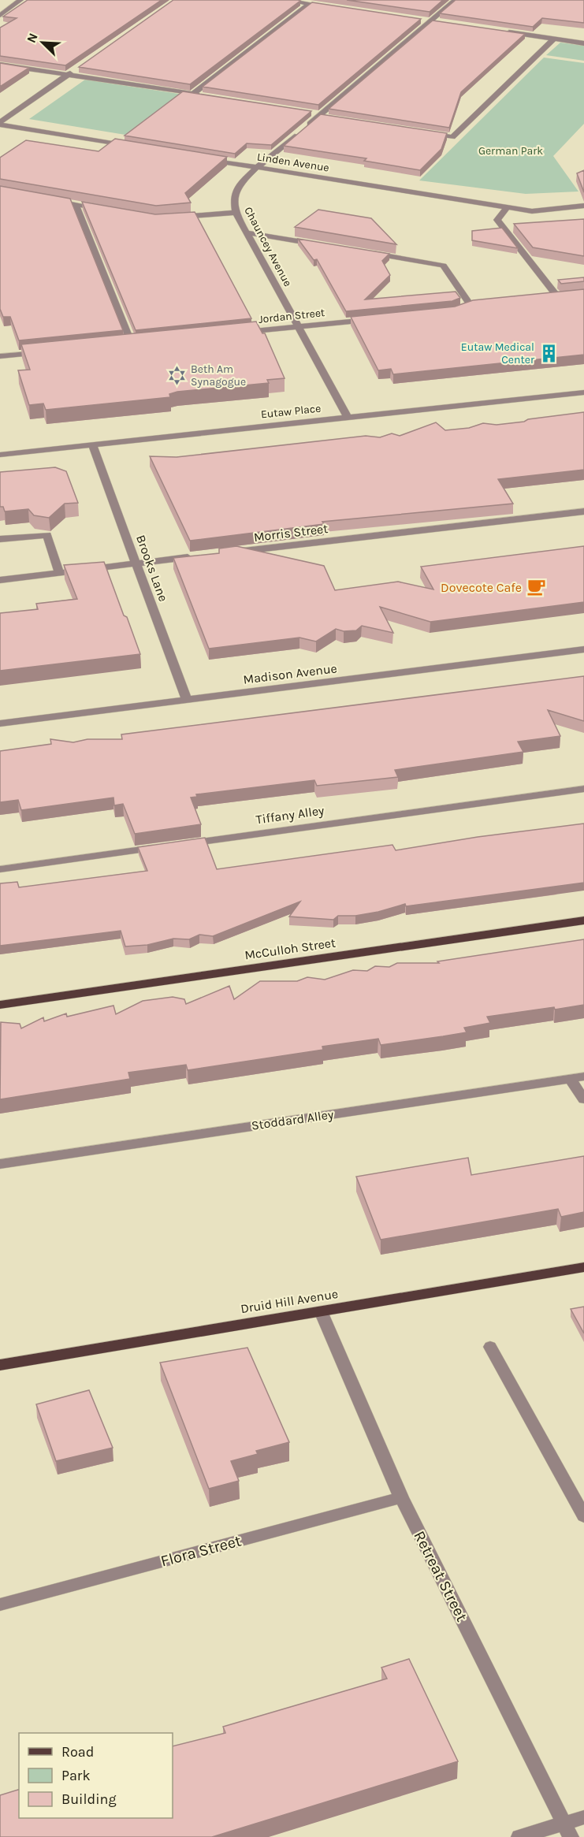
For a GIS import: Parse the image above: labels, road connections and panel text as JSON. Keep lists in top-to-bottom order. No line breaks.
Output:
{"streets":{"main road":["McCulloh Street","Druid Hill Avenue"],"street":["Linden Avenue","Chauncey Avenue","Jordan Street","Eutaw Place","Morris Street","Brooks Lane","Madison Avenue","Tiffany Alley","Stoddard Alley","Flora Street","Retreat Street"]},"crossings":[["Linden Avenue","Chauncey Avenue"],["Chauncey Avenue","Jordan Street"],["Chauncey Avenue","Eutaw Place"],["Eutaw Place","Brooks Lane"],["Brooks Lane","Madison Avenue"],["Druid Hill Avenue","Retreat Street"],["Flora Street","Retreat Street"]],"parks":["German Park"],"places":{"building":["Eutaw Medical Center"],"synagogue":["Beth Am Synagogue"],"cafe":["Dovecote Cafe"]},"legend":["Road","Park","Building"],"north":"top left"}
